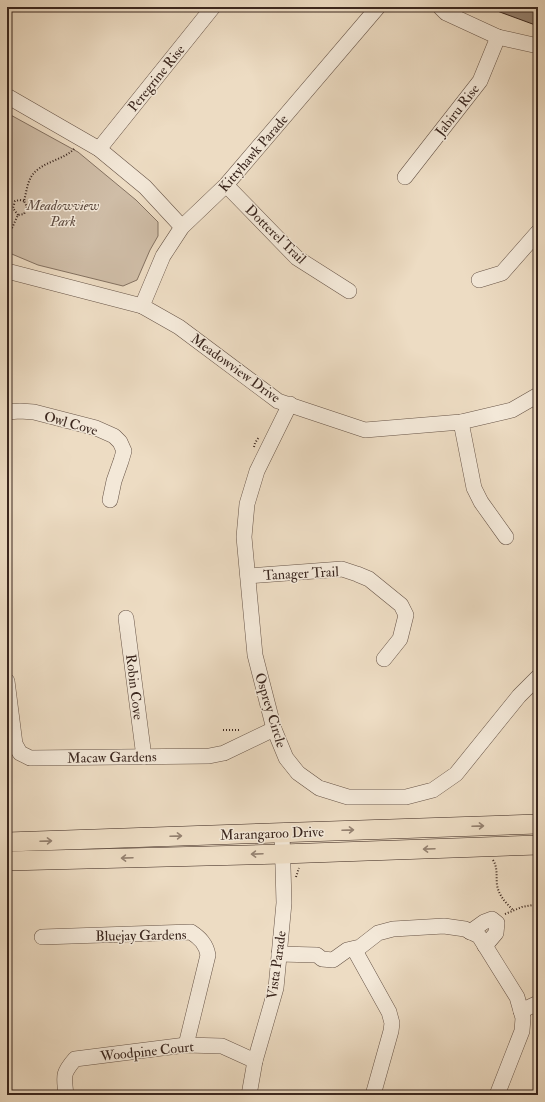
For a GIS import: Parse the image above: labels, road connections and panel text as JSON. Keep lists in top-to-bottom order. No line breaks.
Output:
{"streets":{"main road":["Marangaroo Drive"],"street":["Peregrine Rise","Jabiru Rise","Kittyhawk Parade","Dotterel Trail","Meadowview Drive","Owl Cove","Tanager Trail","Robin Cove","Osprey Circle","Macaw Gardens","Bluejay Gardens","Vista Parade","Woodpine Court"]},"crossings":[["Kittyhawk Parade","Dotterel Trail"],["Kittyhawk Parade","Meadowview Drive"],["Meadowview Drive","Osprey Circle"],["Tanager Trail","Osprey Circle"],["Robin Cove","Macaw Gardens"],["Osprey Circle","Macaw Gardens"],["Marangaroo Drive","Vista Parade"],["Bluejay Gardens","Woodpine Court"],["Vista Parade","Woodpine Court"]],"parks":["Meadowview Park"]}
